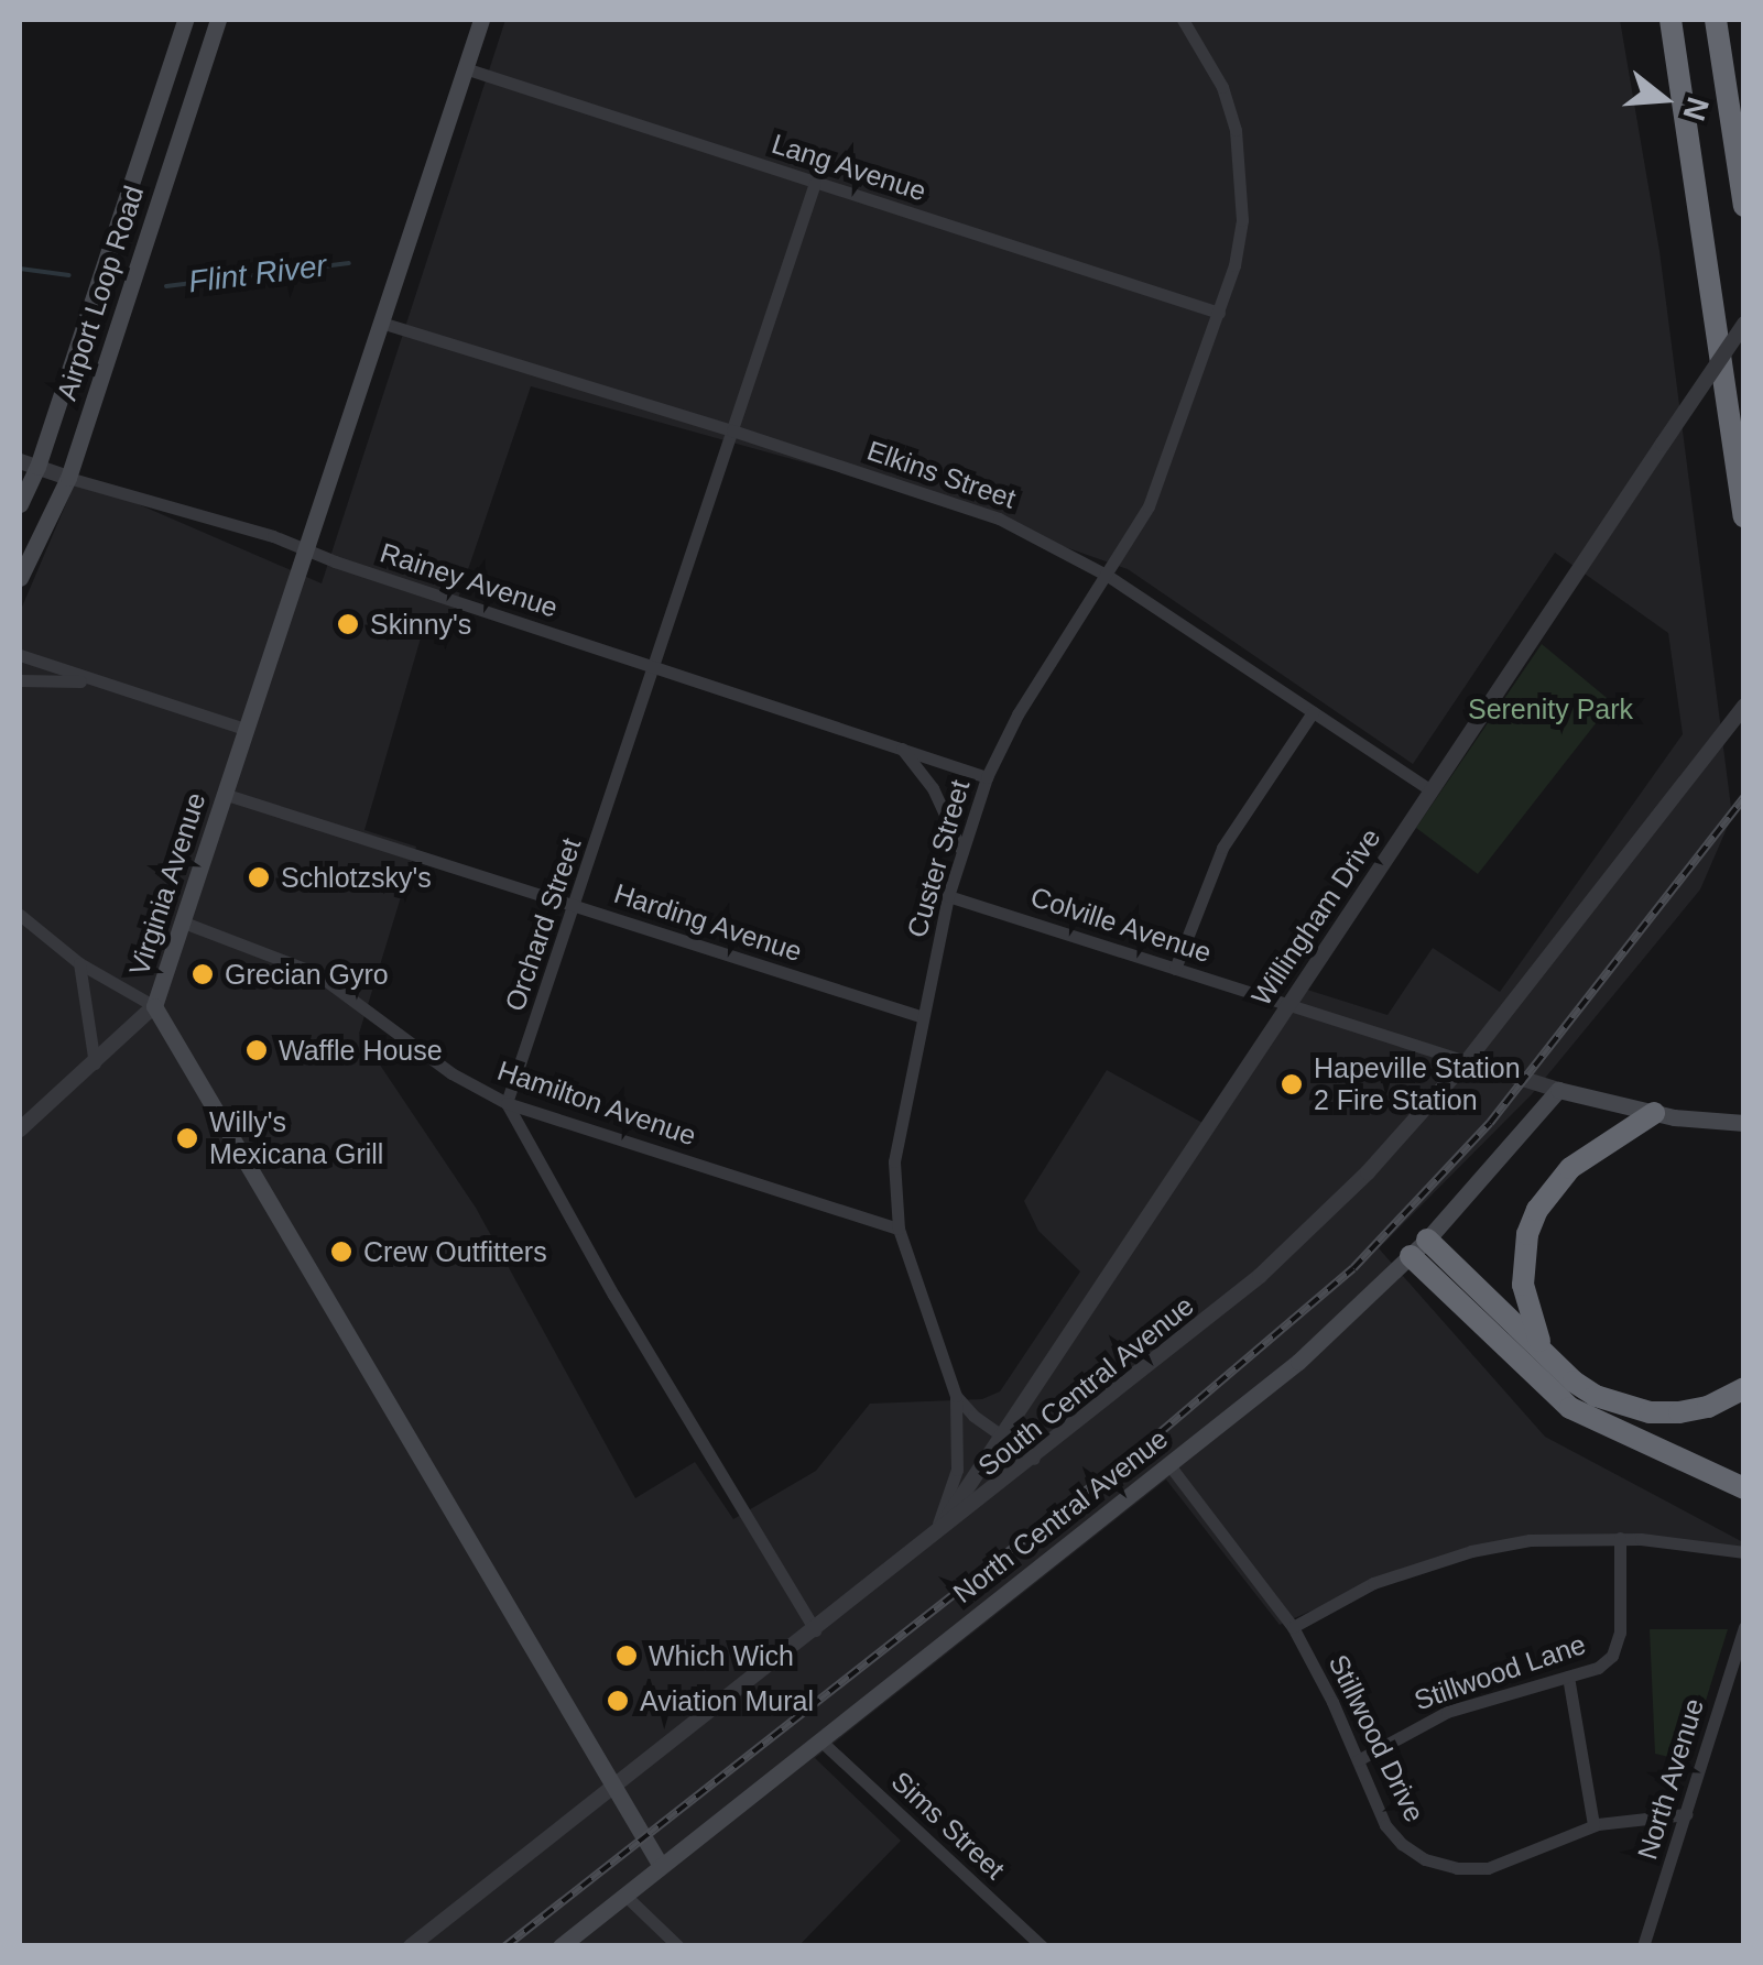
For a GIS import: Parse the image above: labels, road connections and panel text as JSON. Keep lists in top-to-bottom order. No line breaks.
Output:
{"streets":{"main road":["Airport Loop Road","Virginia Avenue","North Central Avenue"],"street":["Lang Avenue","Elkins Street","Rainey Avenue","Custer Street","Willingham Drive","Harding Avenue","Orchard Street","Colville Avenue","Hamilton Avenue","South Central Avenue","Stillwood Lane","Stillwood Drive","North Avenue","Sims Street"]},"crossings":[["Lang Avenue","Custer Street"],["Lang Avenue","Virginia Avenue"],["Lang Avenue","Orchard Street"],["Airport Loop Road","Rainey Avenue"],["Elkins Street","Custer Street"],["Elkins Street","Virginia Avenue"],["Elkins Street","Willingham Drive"],["Elkins Street","Orchard Street"],["Rainey Avenue","Custer Street"],["Rainey Avenue","Virginia Avenue"],["Rainey Avenue","Orchard Street"],["Custer Street","Willingham Drive"],["Custer Street","Harding Avenue"],["Custer Street","Colville Avenue"],["Custer Street","Hamilton Avenue"],["Custer Street","South Central Avenue"],["Virginia Avenue","Harding Avenue"],["Virginia Avenue","Hamilton Avenue"],["Virginia Avenue","South Central Avenue"],["Virginia Avenue","North Central Avenue"],["Willingham Drive","Colville Avenue"],["Willingham Drive","South Central Avenue"],["Harding Avenue","Orchard Street"],["Orchard Street","Hamilton Avenue"],["Colville Avenue","South Central Avenue"],["North Central Avenue","Stillwood Drive"],["North Central Avenue","Sims Street"],["Stillwood Lane","Stillwood Drive"],["Stillwood Drive","North Avenue"]],"water":["Flint River"],"parks":["Serenity Park"],"places":["Skinny's","Schlotzsky's","Grecian Gyro","Waffle House","Hapeville Station 2 Fire Station","Willy's Mexicana Grill","Crew Outfitters","Which Wich","Aviation Mural"],"north":"right"}
